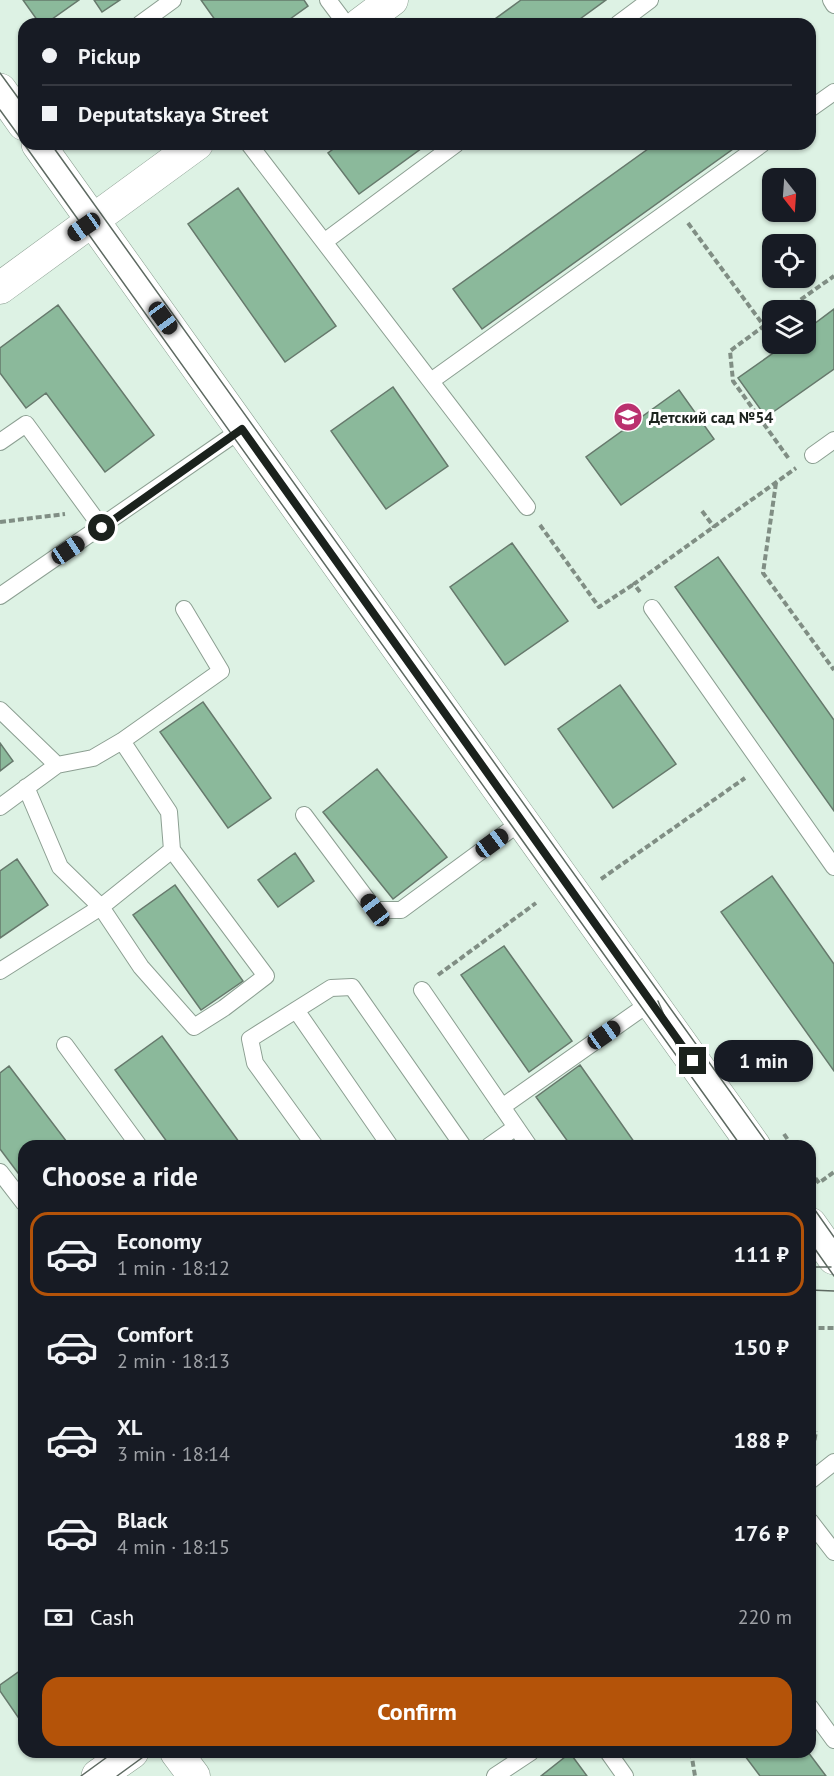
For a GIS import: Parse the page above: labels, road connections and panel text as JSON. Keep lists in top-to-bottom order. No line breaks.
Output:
{"places":{"school or university":["Детский сад №54"]},"north":"bottom","page":{"banner":["Pickup","Deputatskaya Street"],"bubble":"1 min","heading":"Choose a ride","list":[{"name":"Economy","note":"1 min · 18:12","value":"111 ₽"},{"name":"Comfort","note":"2 min · 18:13","value":"150 ₽"},{"name":"XL","note":"3 min · 18:14","value":"188 ₽"},{"name":"Black","note":"4 min · 18:15","value":"176 ₽"}],"pay":["Cash","220 m"],"buttons":"Confirm"}}
